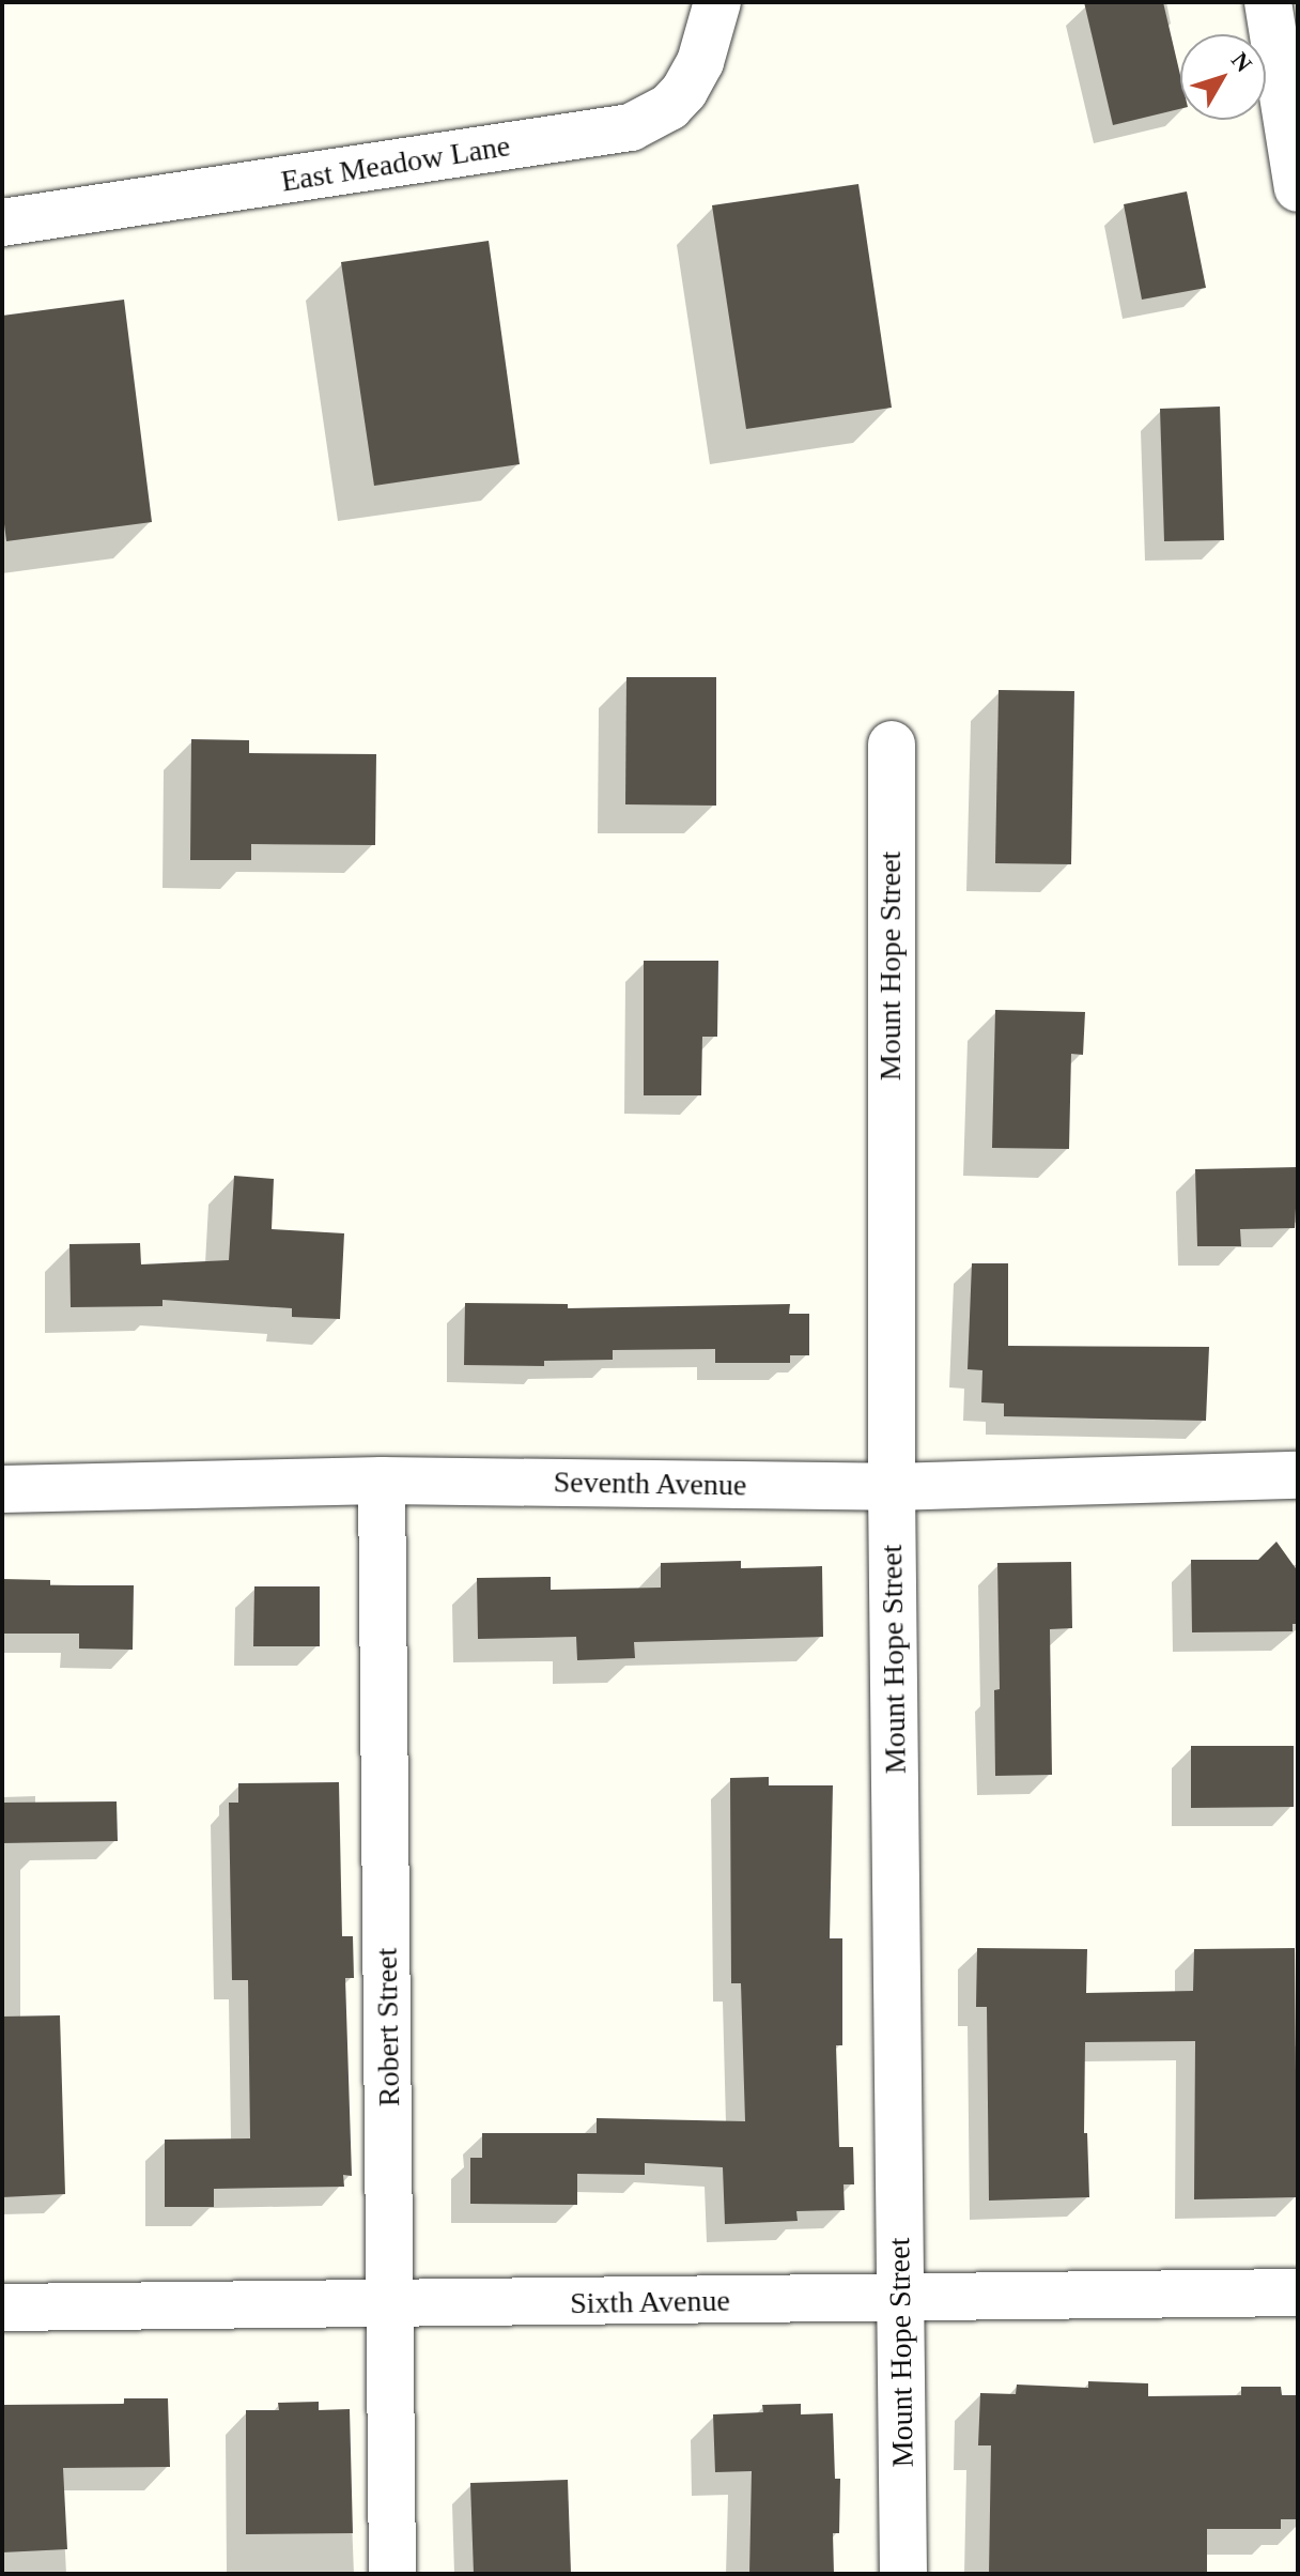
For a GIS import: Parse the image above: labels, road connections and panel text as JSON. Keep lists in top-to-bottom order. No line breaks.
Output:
{"streets":{"street":["East Meadow Lane","Mount Hope Street","Seventh Avenue","Robert Street","Sixth Avenue"]},"crossings":[["Mount Hope Street","Seventh Avenue"],["Mount Hope Street","Sixth Avenue"],["Seventh Avenue","Robert Street"],["Robert Street","Sixth Avenue"]],"north":"top right"}
